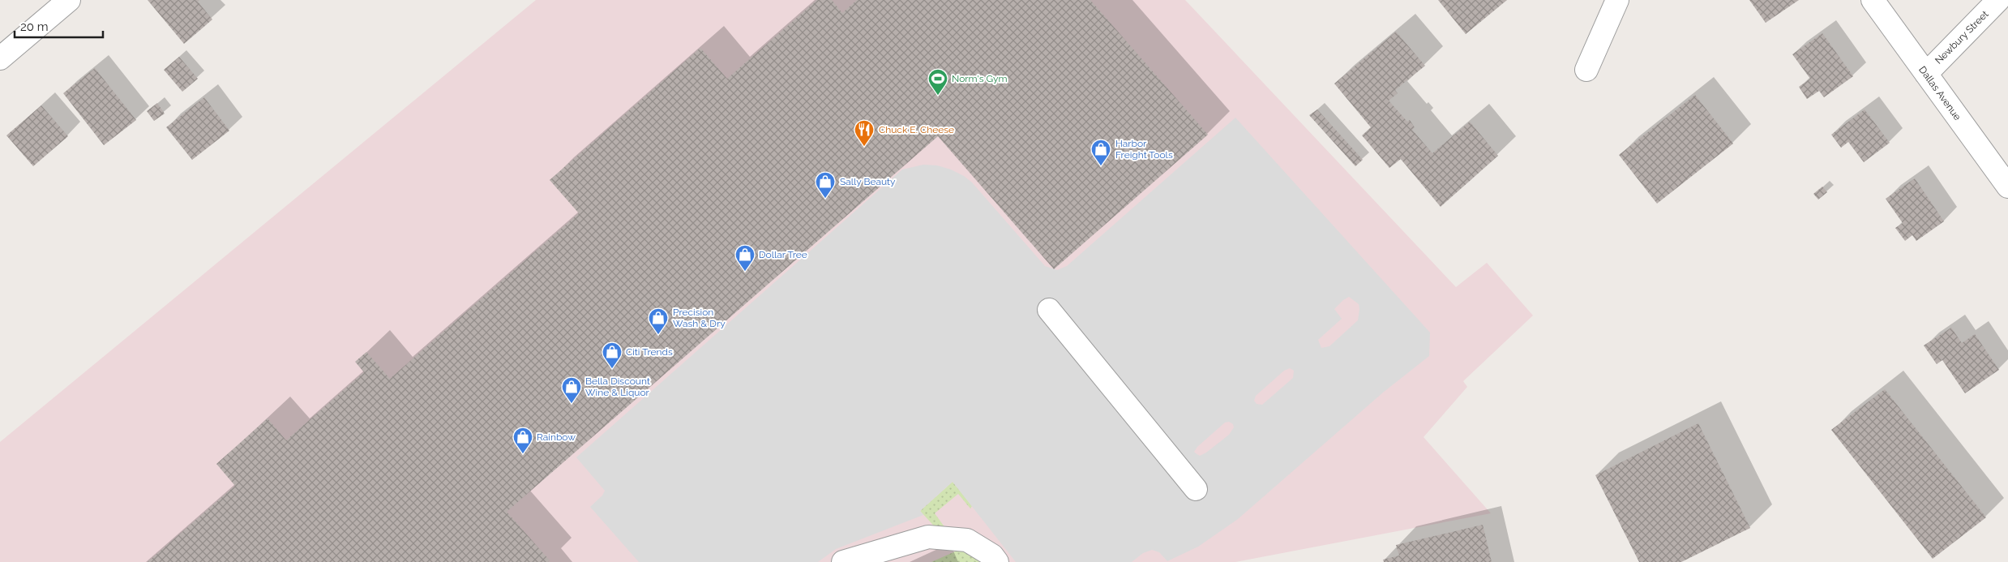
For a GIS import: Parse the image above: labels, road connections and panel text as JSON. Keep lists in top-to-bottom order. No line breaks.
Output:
{"streets":{"street":["Newbury Street","Dallas Avenue"]},"crossings":[["Newbury Street","Dallas Avenue"]],"places":{"sports":["Norm's Gym"],"restaurant":["Chuck E. Cheese"],"shop":["Harbor Freight Tools","Sally Beauty","Dollar Tree","Precision Wash & Dry","Citi Trends","Bella Discount Wine & Liquor","Rainbow"]},"scale_bar":"20 m"}
